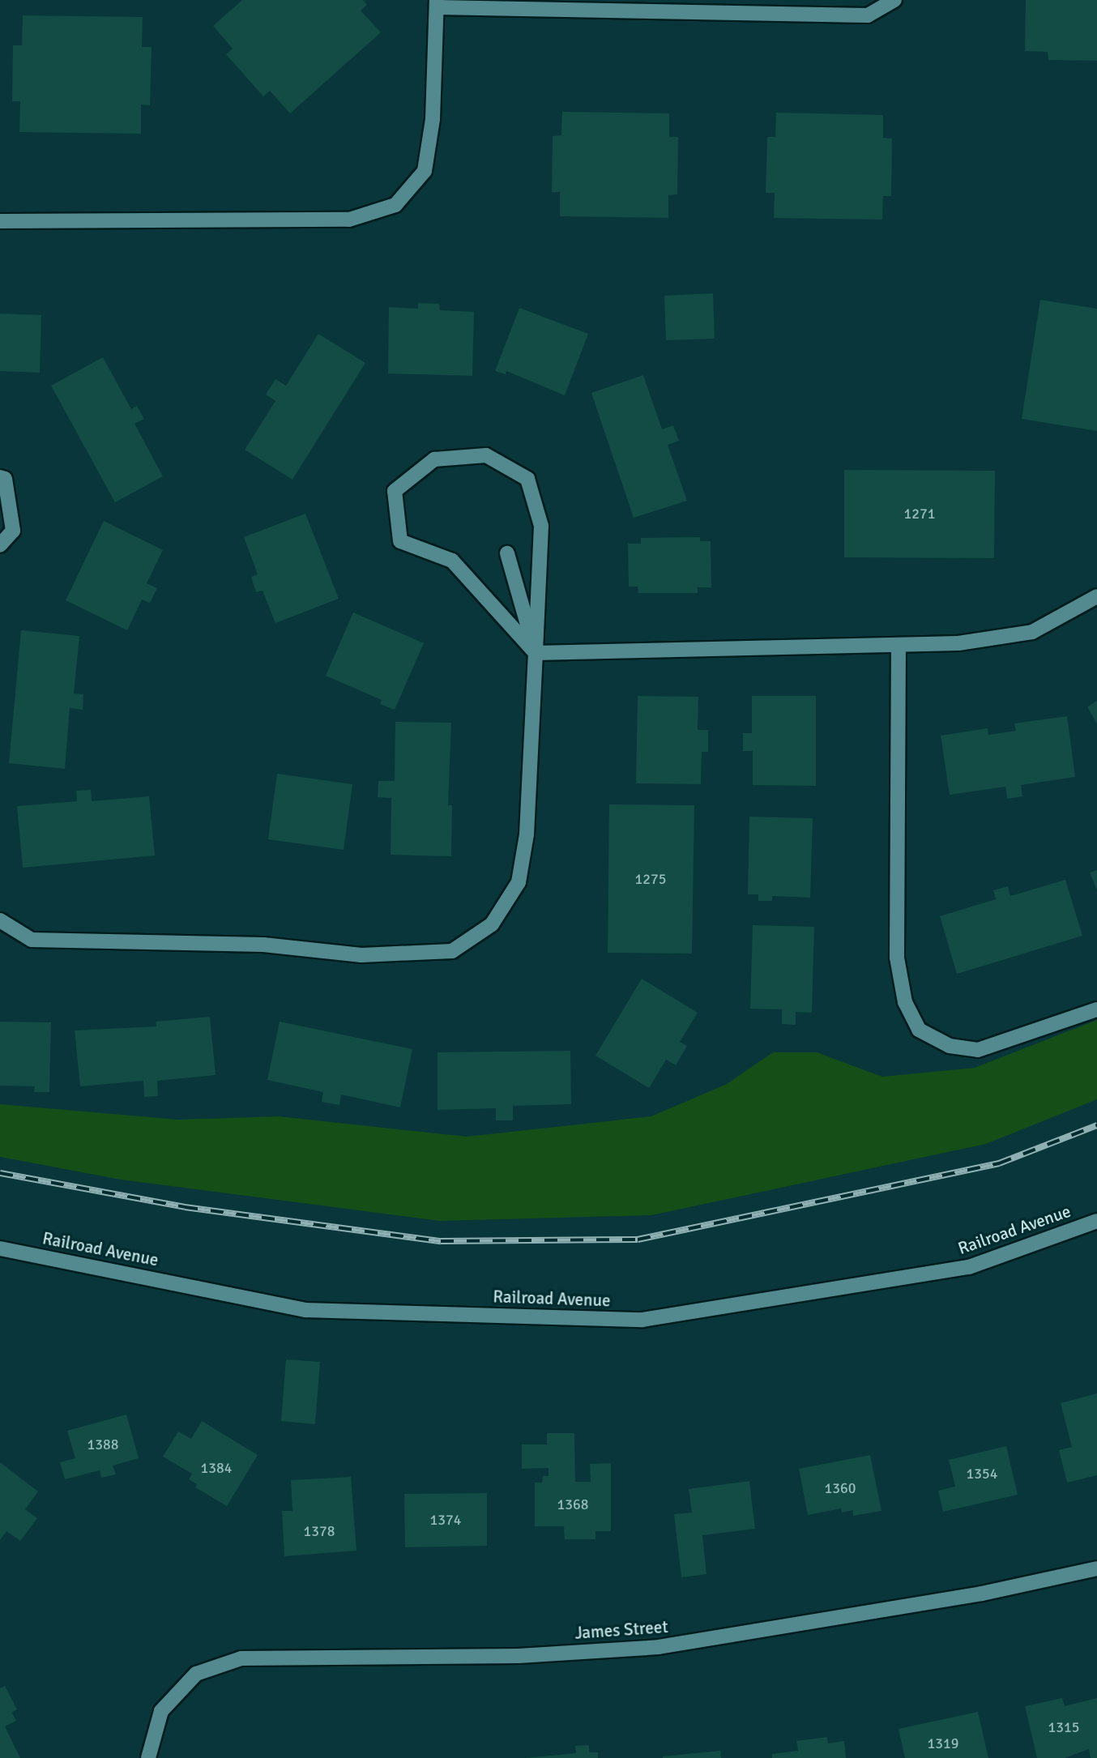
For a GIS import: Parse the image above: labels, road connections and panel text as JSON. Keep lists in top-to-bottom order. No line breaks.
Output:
{"streets":{"street":["Railroad Avenue","James Street"]},"house_numbers":["1271","1275","1388","1384","1354","1360","1368","1374","1378","1315","1319"]}
